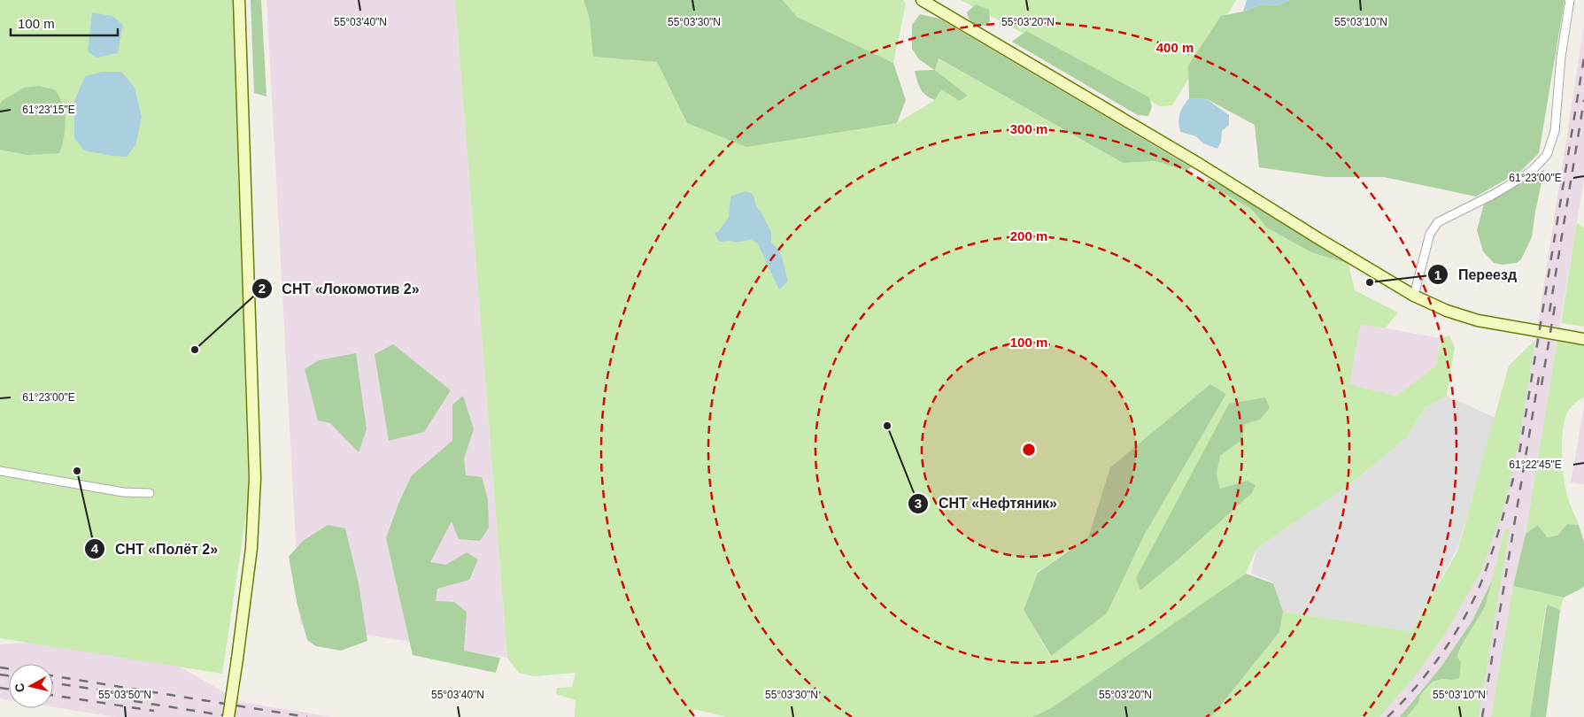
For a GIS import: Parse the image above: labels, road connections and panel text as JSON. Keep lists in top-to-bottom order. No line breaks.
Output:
{"places":["Переезд","СНТ «Локомотив 2»","СНТ «Нефтяник»","СНТ «Полёт 2»"],"scale_bar":"100 m","north":"left","coordinates":["55°03'40\"N","55°03'30\"N","55°03'20\"N","55°03'10\"N","61°23'15\"E","61°23'00\"E","61°22'45\"E","55°03'50\"N"],"rings":["400 m","300 m","200 m","100 m"]}
